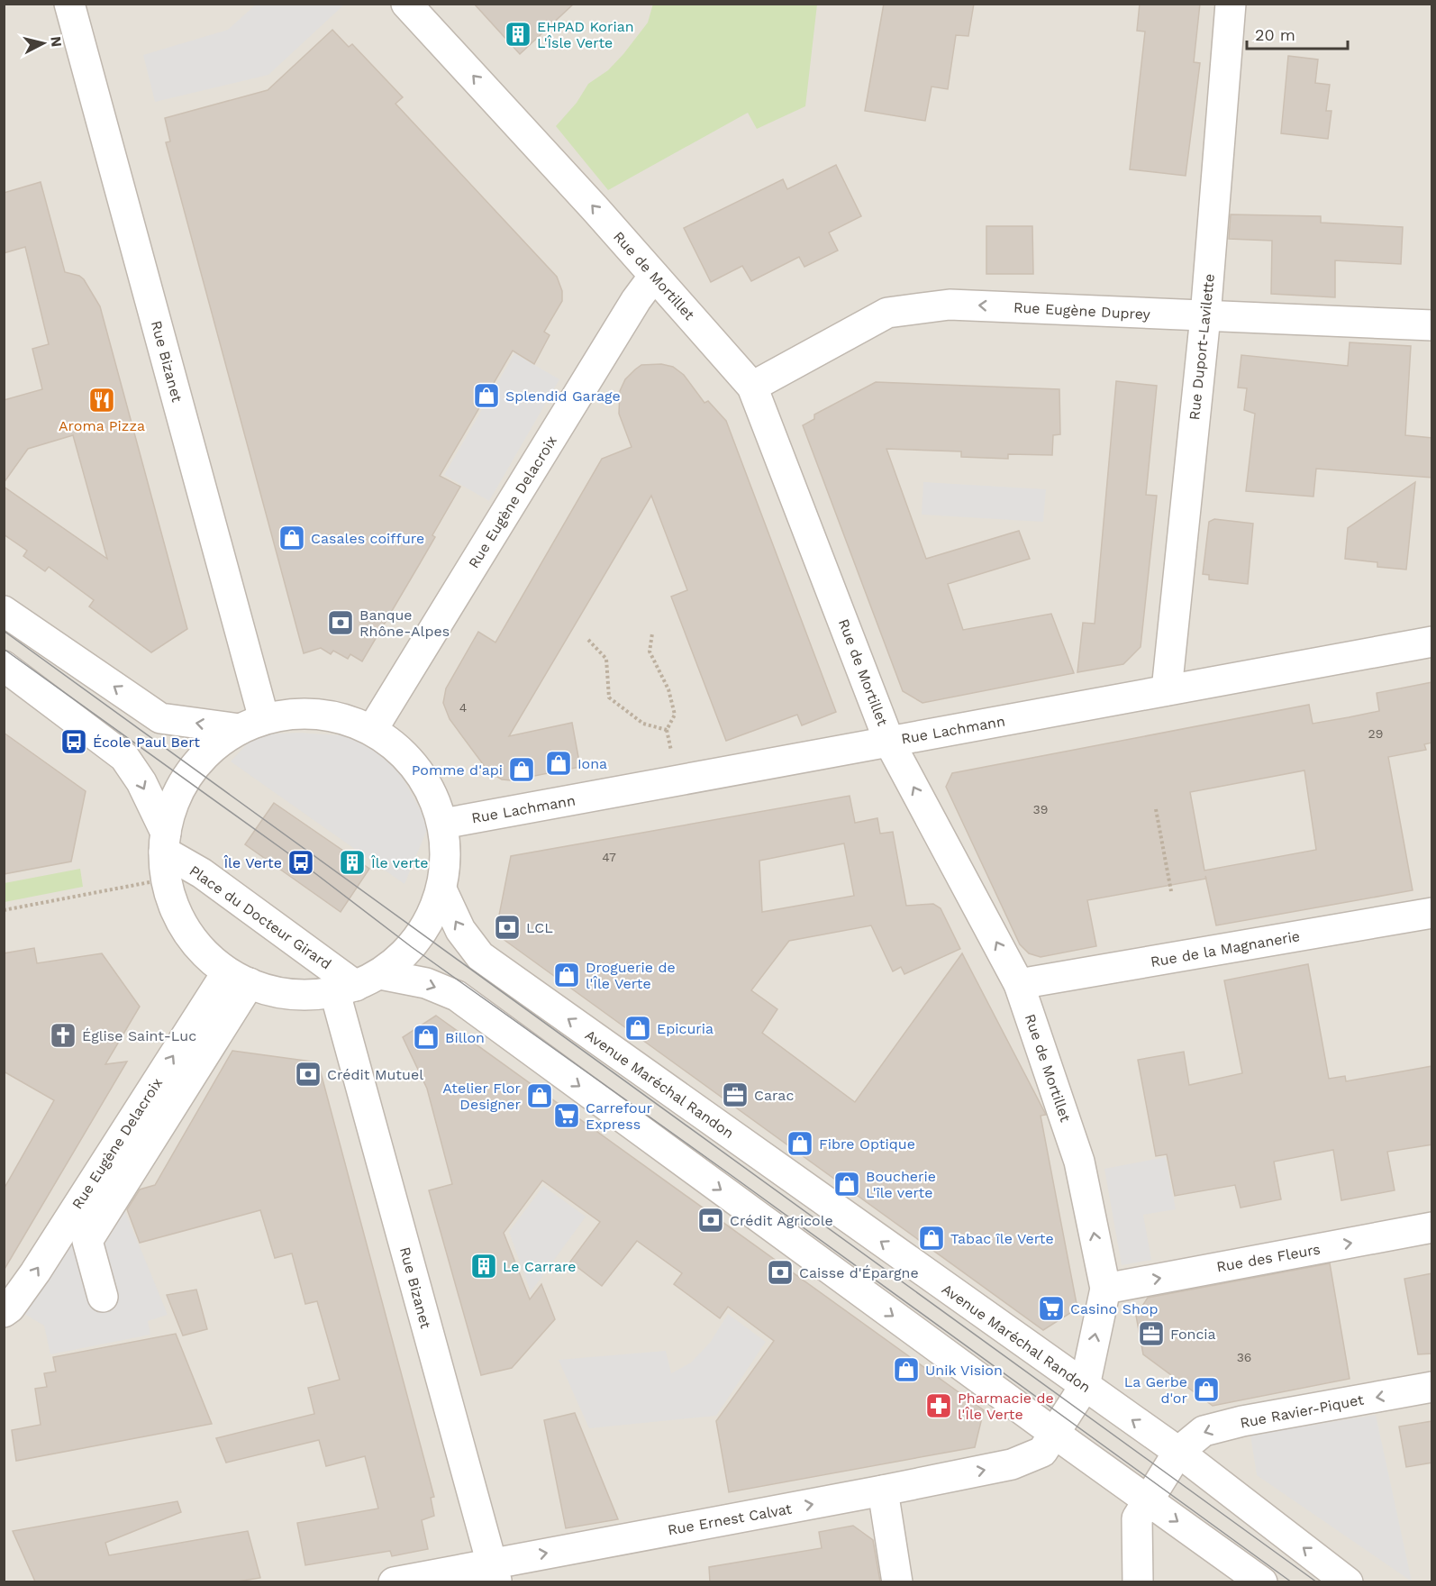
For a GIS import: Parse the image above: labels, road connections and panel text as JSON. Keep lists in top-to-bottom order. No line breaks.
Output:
{"streets":{"street":["Rue de Mortillet","Rue Eugène Duprey","Rue Duport-Lavilette","Rue Bizanet","Rue Eugène Delacroix","Rue Lachmann","Place du Docteur Girard","Rue de la Magnanerie","Avenue Maréchal Randon","Rue des Fleurs","Rue Ravier-Piquet","Rue Ernest Calvat"]},"crossings":[["Rue de Mortillet","Rue Eugène Duprey"],["Rue de Mortillet","Rue Eugène Delacroix"],["Rue de Mortillet","Rue Lachmann"],["Rue de Mortillet","Rue de la Magnanerie"],["Rue de Mortillet","Avenue Maréchal Randon"],["Rue de Mortillet","Rue des Fleurs"],["Rue de Mortillet","Rue Ernest Calvat"],["Rue Eugène Duprey","Rue Duport-Lavilette"],["Rue Duport-Lavilette","Rue Lachmann"],["Rue Bizanet","Place du Docteur Girard"],["Rue Bizanet","Rue Ernest Calvat"],["Rue Eugène Delacroix","Place du Docteur Girard"],["Avenue Maréchal Randon","Rue Ravier-Piquet"]],"one_way":["Rue de Mortillet","Rue Eugène Duprey","Rue des Fleurs","Rue Ravier-Piquet","Rue Ernest Calvat"],"places":{"building":["EHPAD Korian L'Îsle Verte","Île verte","Le Carrare"],"shop":["Splendid Garage","Casales coiffure","Iona","Pomme d'api","Droguerie de l'Île Verte","Epicuria","Billon","Atelier Flor Designer","Fibre Optique","Boucherie L'île verte","Tabac île Verte","Unik Vision","La Gerbe d'or"],"restaurant":["Aroma Pizza"],"bank":["Banque Rhône-Alpes","LCL","Crédit Mutuel","Crédit Agricole","Caisse d'Épargne"],"bus stop":["École Paul Bert","Île Verte"],"church":["Église Saint-Luc"],"office":["Carac","Foncia"],"supermarket":["Carrefour Express","Casino Shop"],"pharmacy":["Pharmacie de l'Île Verte"]},"house_numbers":["4","29","39","47","36"],"scale_bar":"20 m","north":"right"}
